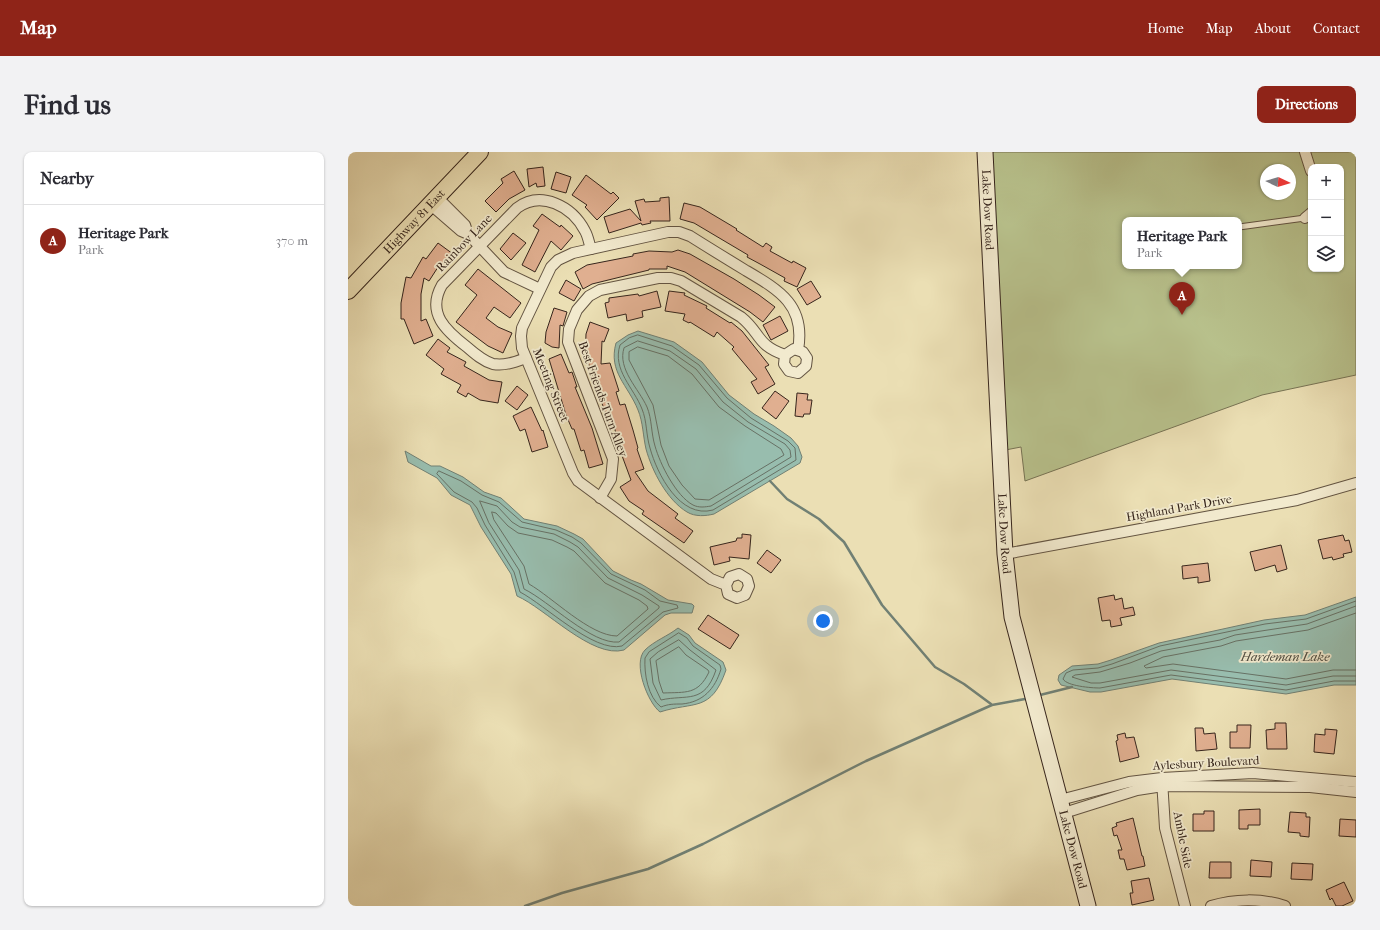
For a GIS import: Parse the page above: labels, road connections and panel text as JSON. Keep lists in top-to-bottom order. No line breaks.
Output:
{"streets":{"main road":["Highway 81 East"],"street":["Lake Dow Road","Rainbow Lane","Meeting Street","Best Friends Turn Alley","Highland Park Drive","Aylesbury Boulevard","Amble Side"]},"crossings":[["Lake Dow Road","Highland Park Drive"],["Lake Dow Road","Aylesbury Boulevard"],["Rainbow Lane","Meeting Street"],["Meeting Street","Best Friends Turn Alley"],["Aylesbury Boulevard","Amble Side"]],"water":["Hardeman Lake"],"north":"right","page":{"header":"Map","nav":["Home","Map","About","Contact"],"buttons":"Directions","title":"Find us","heading":"Nearby","map_buttons":["+","−"],"list":[{"mark":"A","name":"Heritage Park","note":"Park","value":"370 m"}],"popup":["Heritage Park","Park"],"pins":"A"}}
